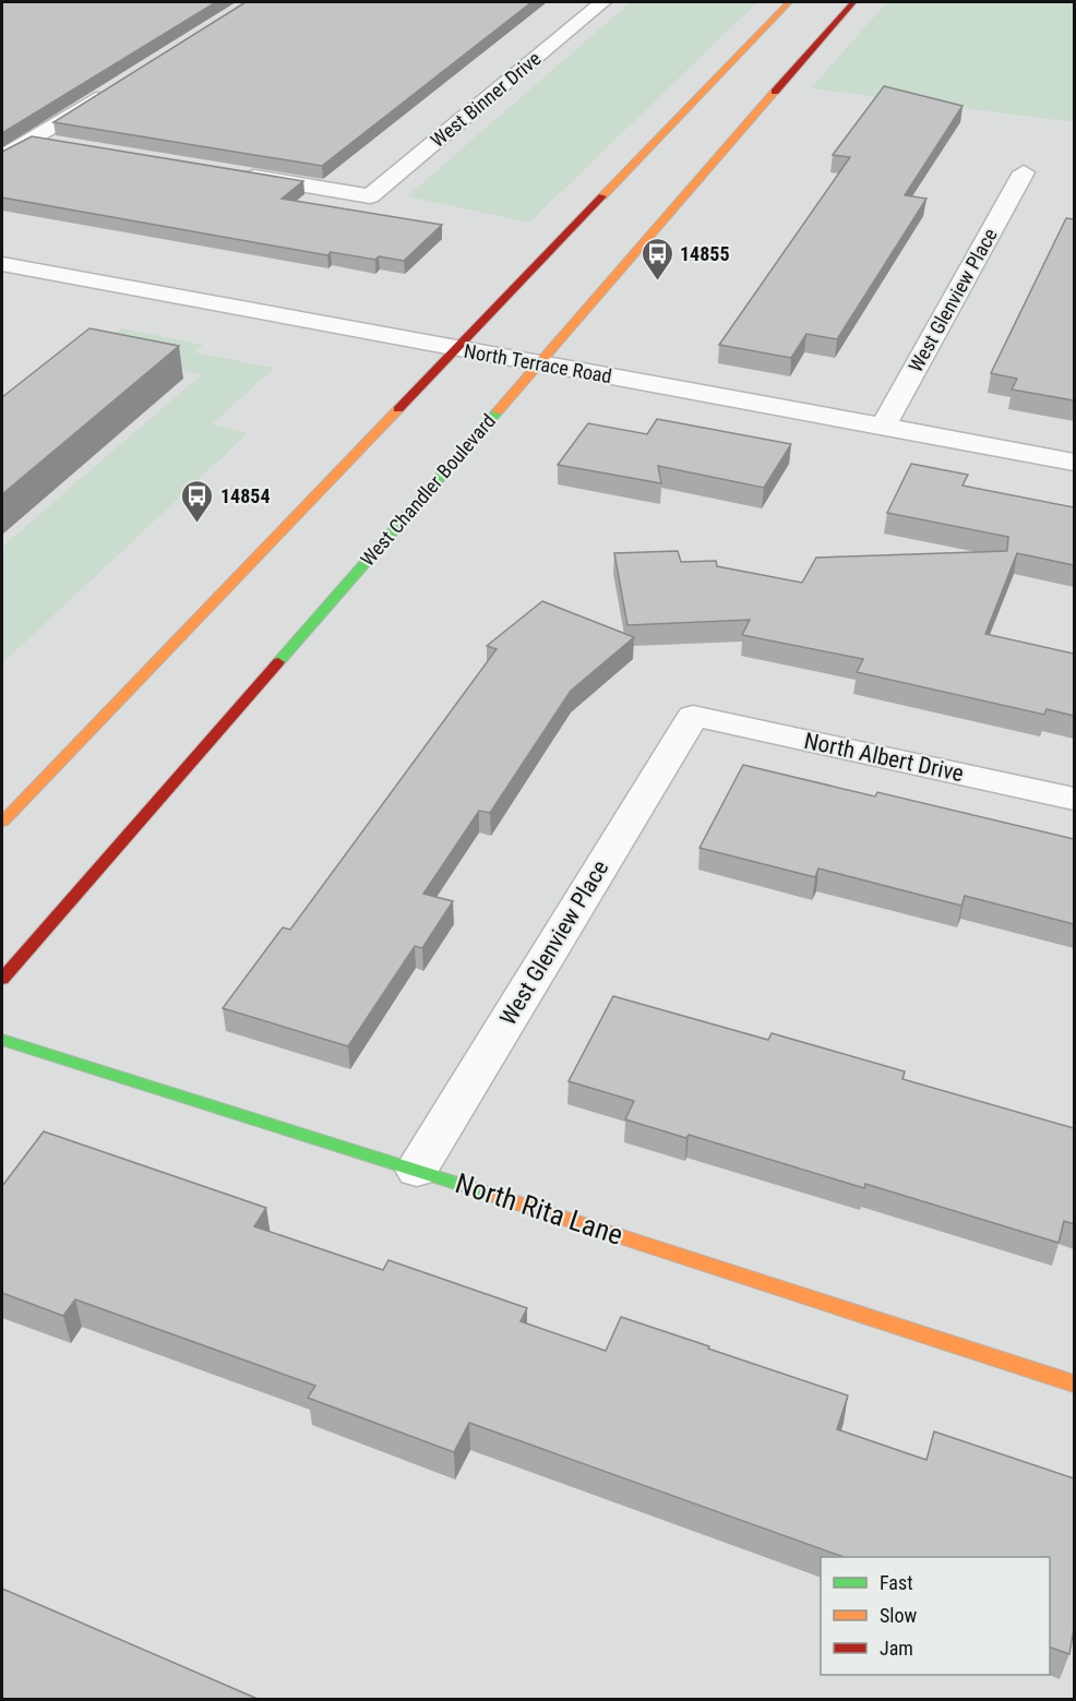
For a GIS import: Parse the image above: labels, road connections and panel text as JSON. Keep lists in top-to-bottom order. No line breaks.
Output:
{"streets":{"main road":["West Chandler Boulevard","North Rita Lane"],"street":["West Binner Drive","West Glenview Place","North Terrace Road","North Albert Drive"]},"crossings":[["West Glenview Place","North Terrace Road"],["West Glenview Place","North Albert Drive"],["West Glenview Place","North Rita Lane"],["North Terrace Road","West Chandler Boulevard"]],"places":{"bus stop":["14855","14854"]},"legend":["Fast","Slow","Jam"]}
